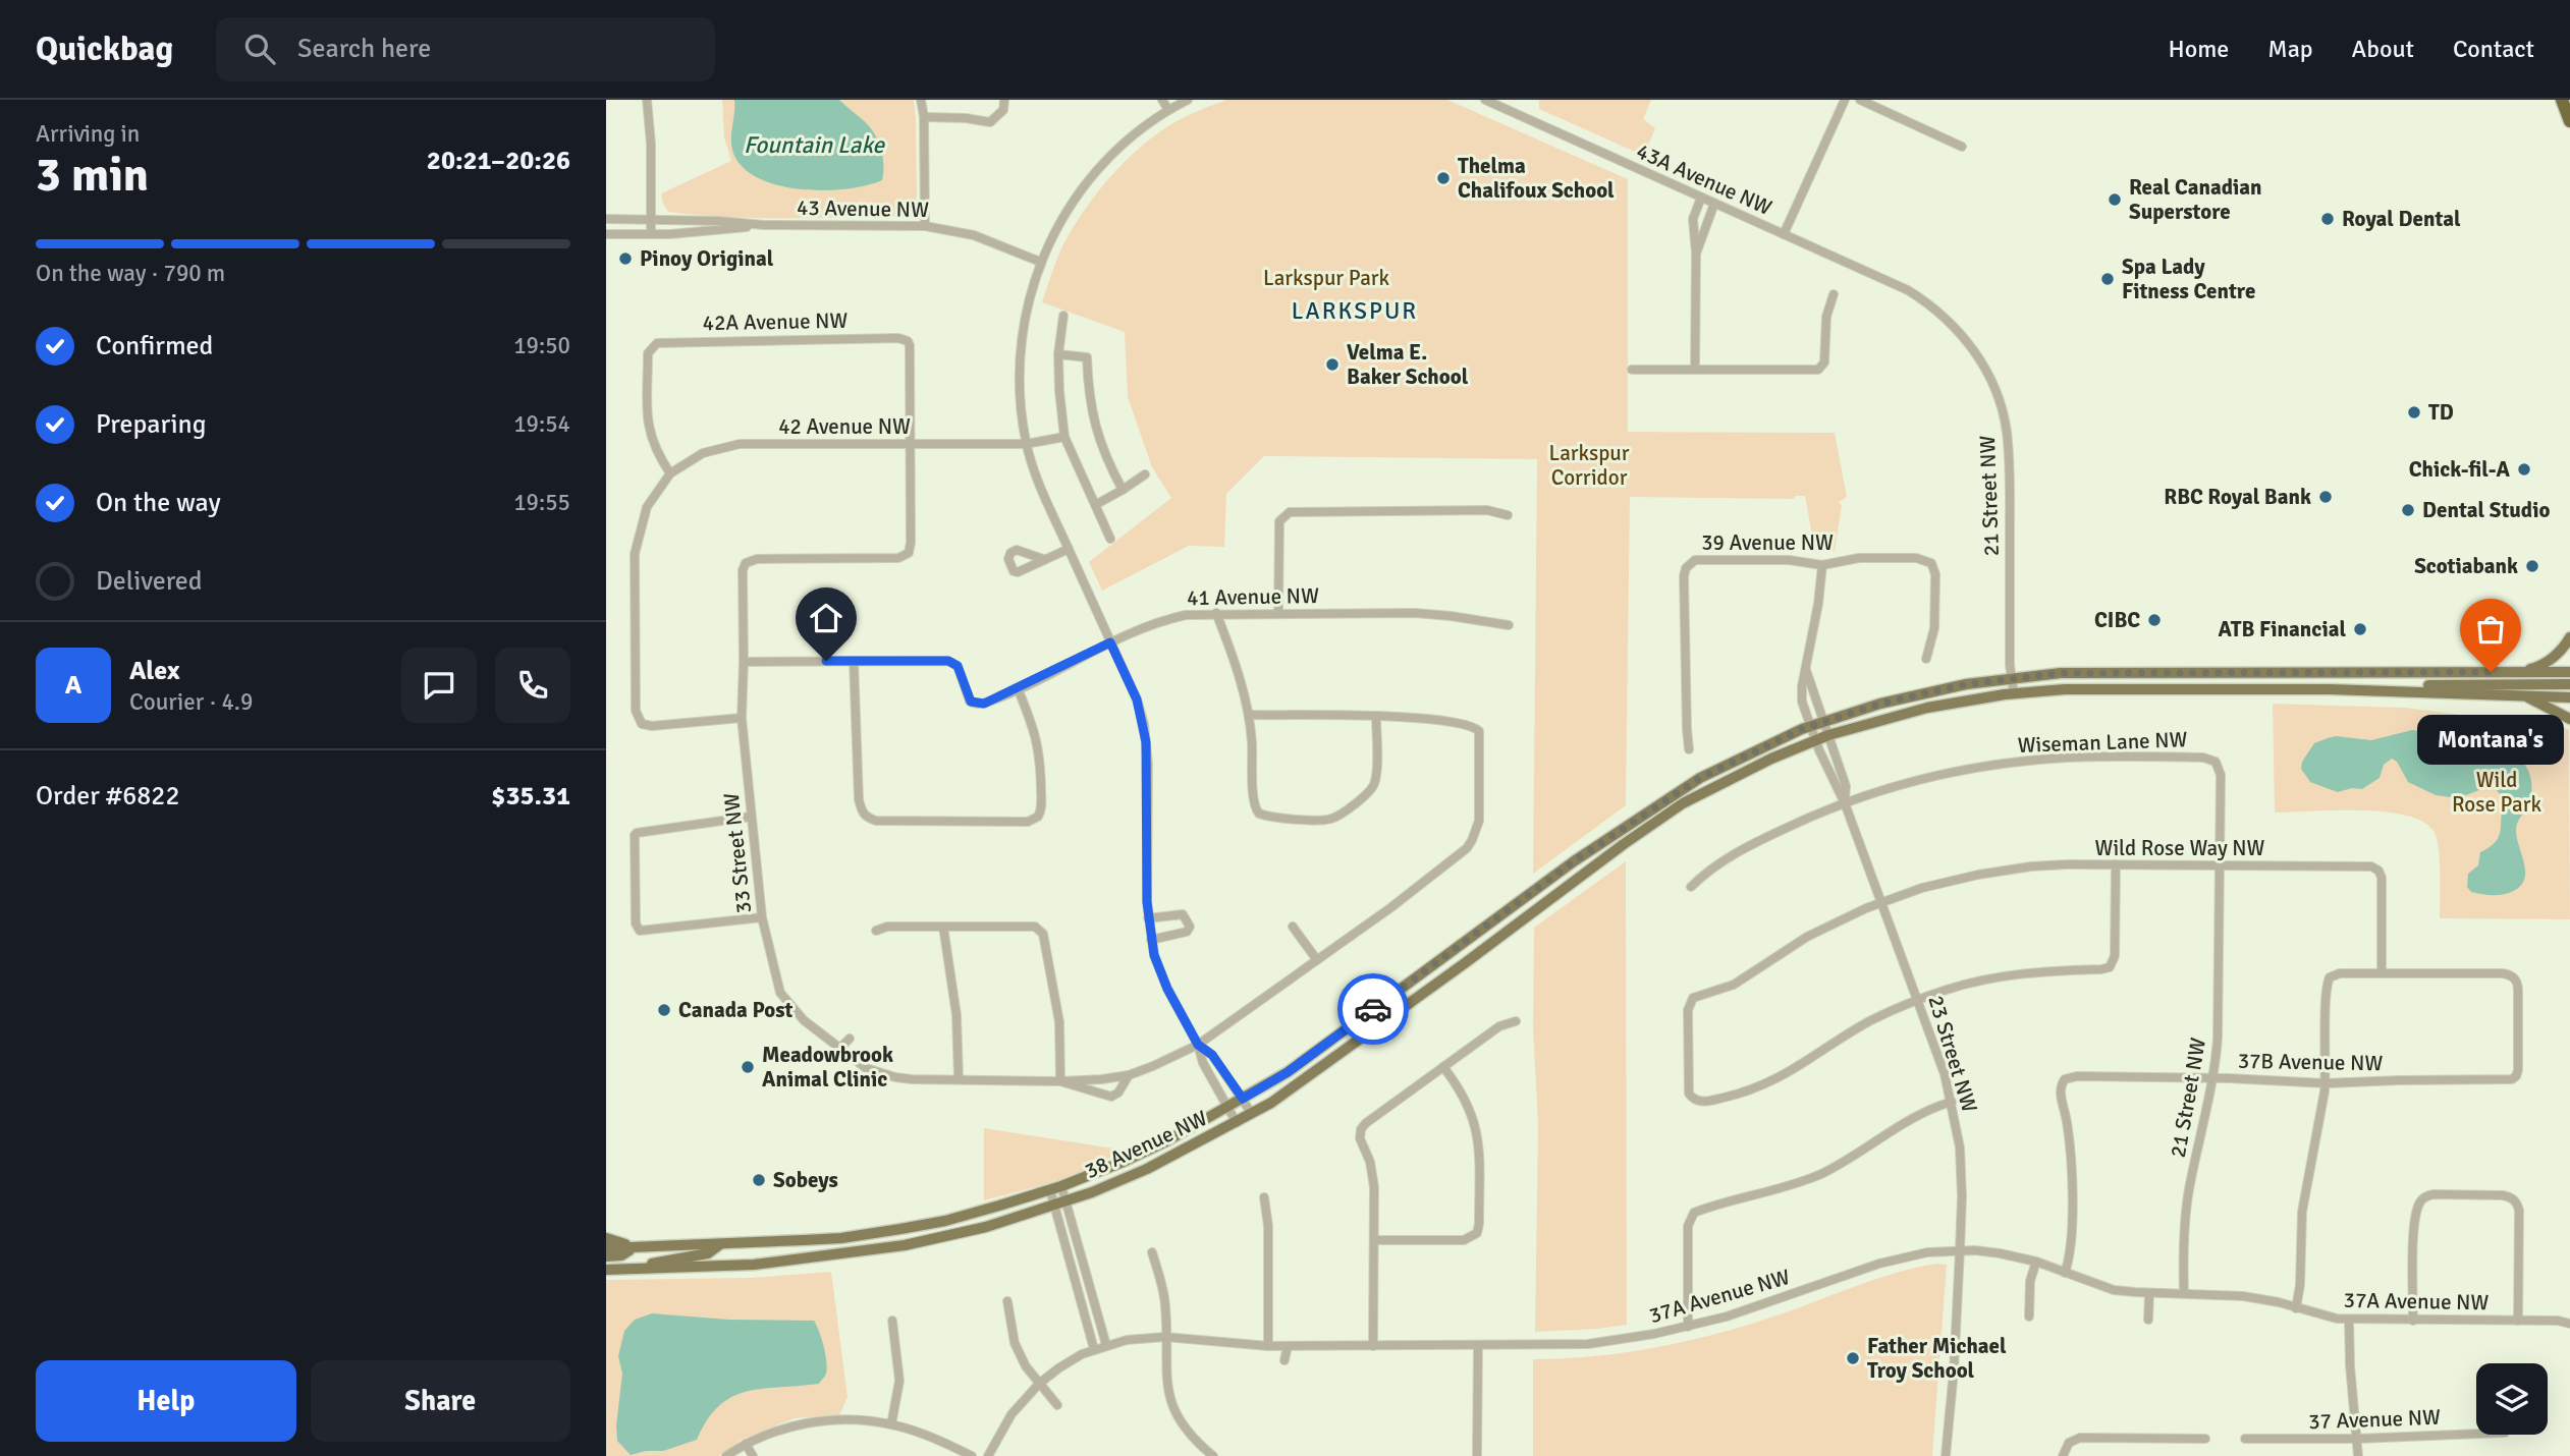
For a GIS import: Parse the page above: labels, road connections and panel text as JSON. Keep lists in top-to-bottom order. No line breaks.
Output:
{"streets":{"main road":["38 Avenue NW"],"street":["43A Avenue NW","43 Avenue NW","42A Avenue NW","42 Avenue NW","21 Street NW","39 Avenue NW","41 Avenue NW","Wiseman Lane NW","Wild Rose Way NW","33 Street NW","23 Street NW","37B Avenue NW","37A Avenue NW","37 Avenue NW"]},"crossings":[["43A Avenue NW","21 Street NW"],["42A Avenue NW","42 Avenue NW"],["42A Avenue NW","33 Street NW"],["42 Avenue NW","33 Street NW"],["21 Street NW","Wiseman Lane NW"],["21 Street NW","Wild Rose Way NW"],["21 Street NW","37B Avenue NW"],["21 Street NW","38 Avenue NW"],["21 Street NW","37A Avenue NW"],["39 Avenue NW","23 Street NW"],["41 Avenue NW","33 Street NW"],["Wiseman Lane NW","Wild Rose Way NW"],["Wiseman Lane NW","23 Street NW"],["Wild Rose Way NW","23 Street NW"],["Wild Rose Way NW","37B Avenue NW"],["23 Street NW","38 Avenue NW"],["23 Street NW","37A Avenue NW"],["37B Avenue NW","37A Avenue NW"]],"districts":["LARKSPUR"],"water":["Fountain Lake"],"parks":["Larkspur Park","Larkspur Corridor","Wild Rose Park"],"places":["Thelma Chalifoux School","Real Canadian Superstore","Royal Dental","Pinoy Original","Spa Lady Fitness Centre","Velma E. Baker School","TD","Chick-fil-A","RBC Royal Bank","Dental Studio","Scotiabank","CIBC","ATB Financial","Montana's","Canada Post","Meadowbrook Animal Clinic","Sobeys","Father Michael Troy School"],"page":{"header":"Quickbag","search":"Search here","nav":["Home","Map","About","Contact"],"heading":["3 min","Arriving in","20:21–20:26"],"panel":["Alex","Courier · 4.9","Order #6822","$35.31"],"bar":"On the way · 790 m","list":[["Confirmed","19:50"],["Preparing","19:54"],["On the way","19:55"],"Delivered"],"round":"A","bubble":"Montana's","buttons":["Help","Share"]}}
